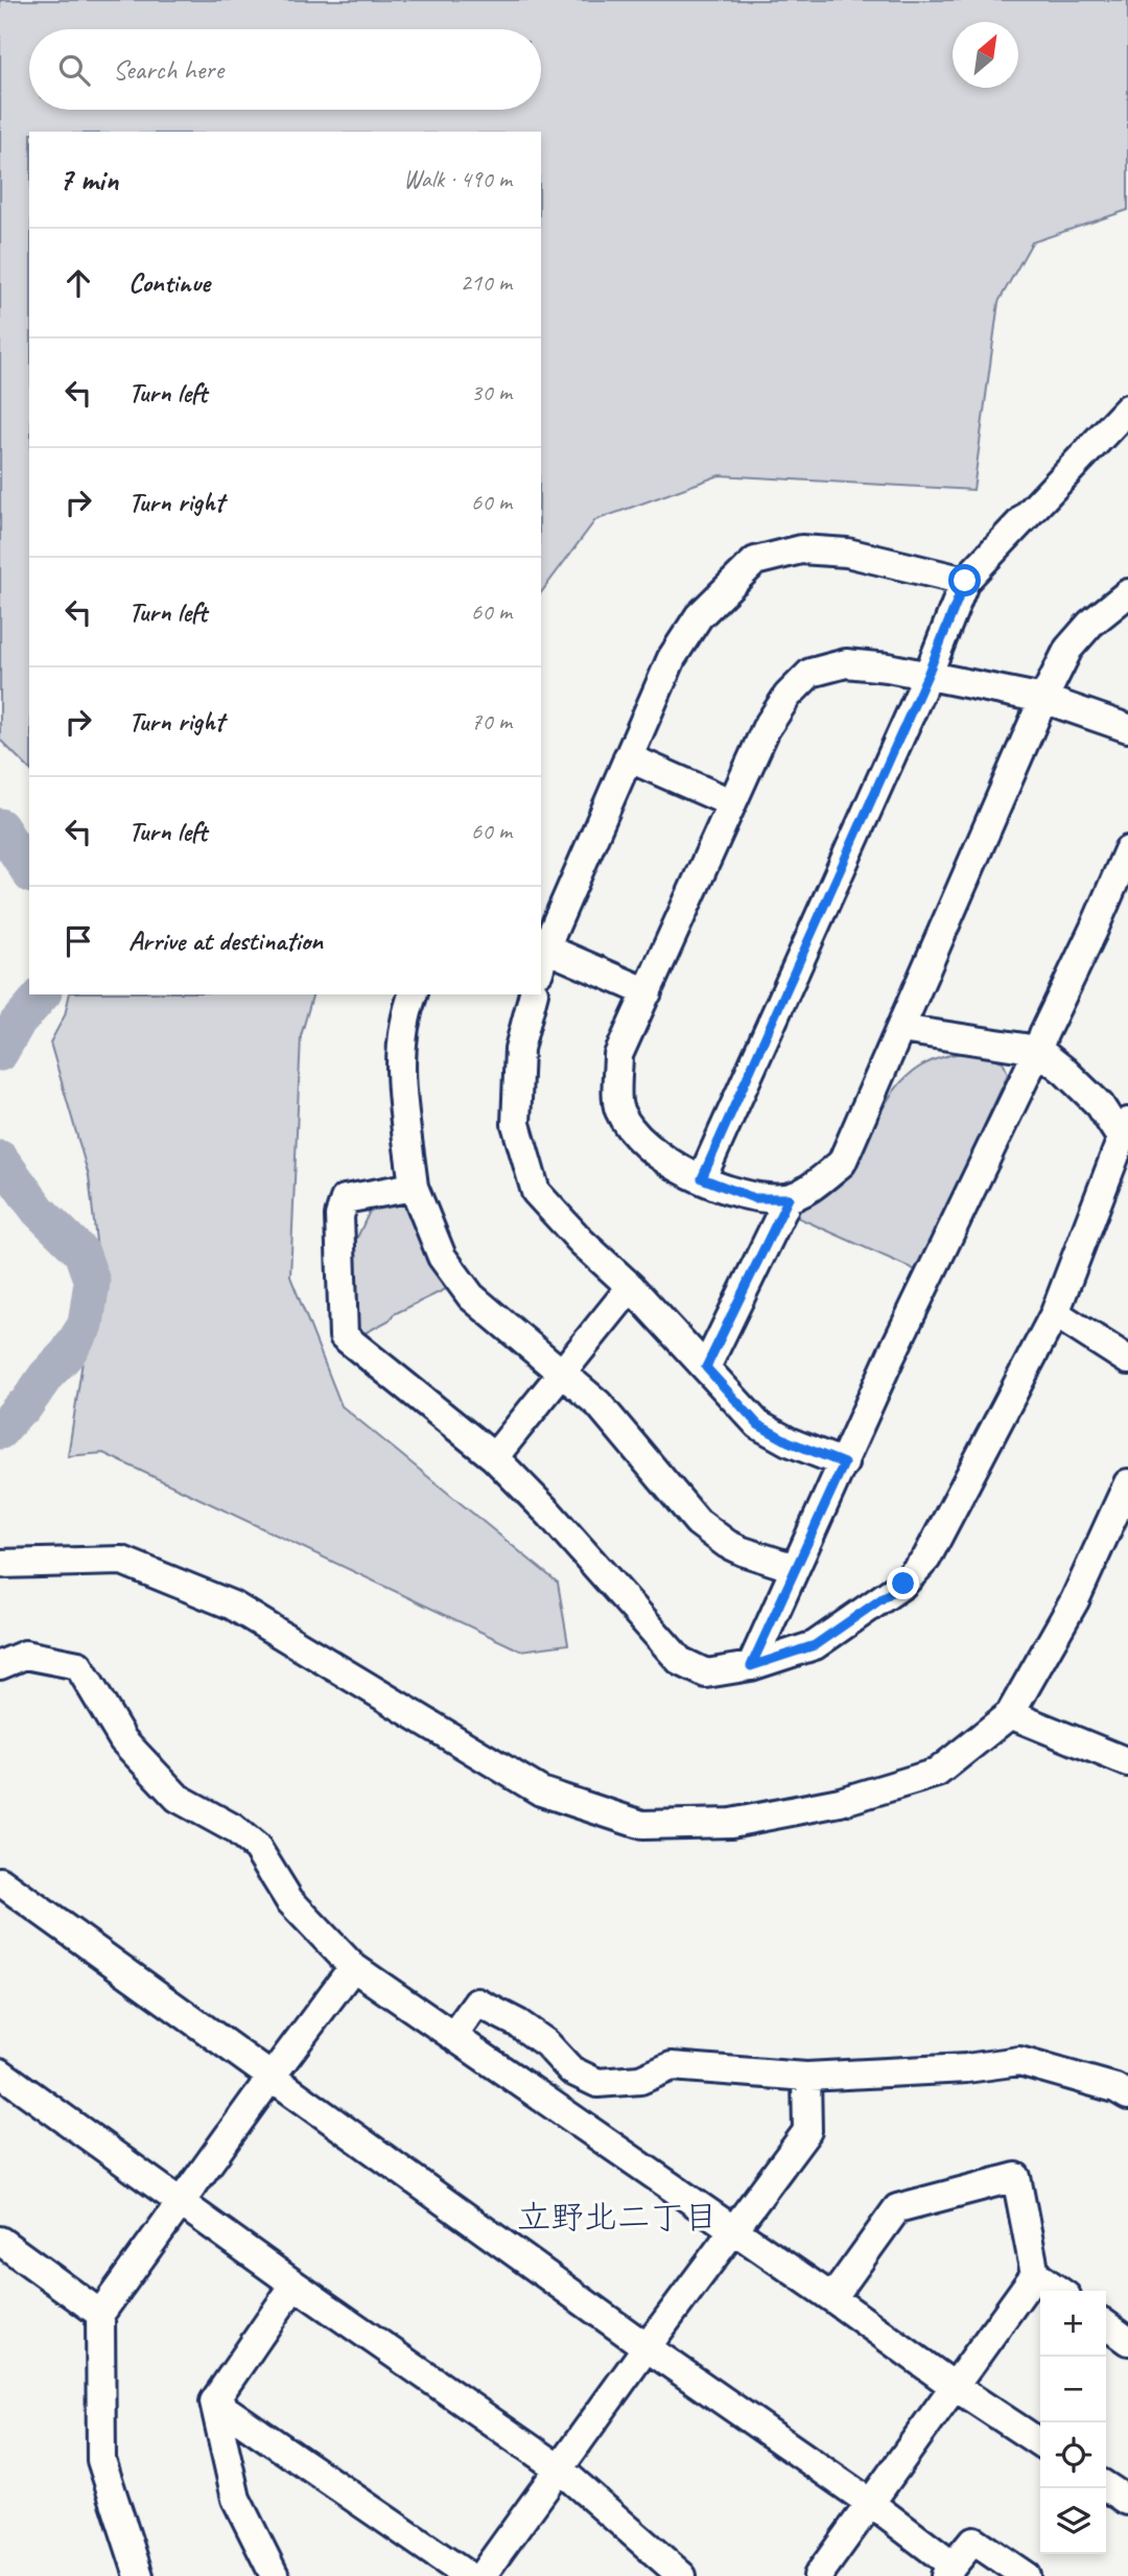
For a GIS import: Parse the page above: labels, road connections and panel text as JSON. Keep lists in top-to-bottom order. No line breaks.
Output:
{"districts":["立野北二丁目"],"north":"top right","page":{"search":"Search here","heading":["7 min","Walk · 490 m"],"list":[["Continue","210 m"],["Turn left","30 m"],["Turn right","60 m"],["Turn left","60 m"],["Turn right","70 m"],["Turn left","60 m"],"Arrive at destination"],"map_buttons":["+","−"]}}
